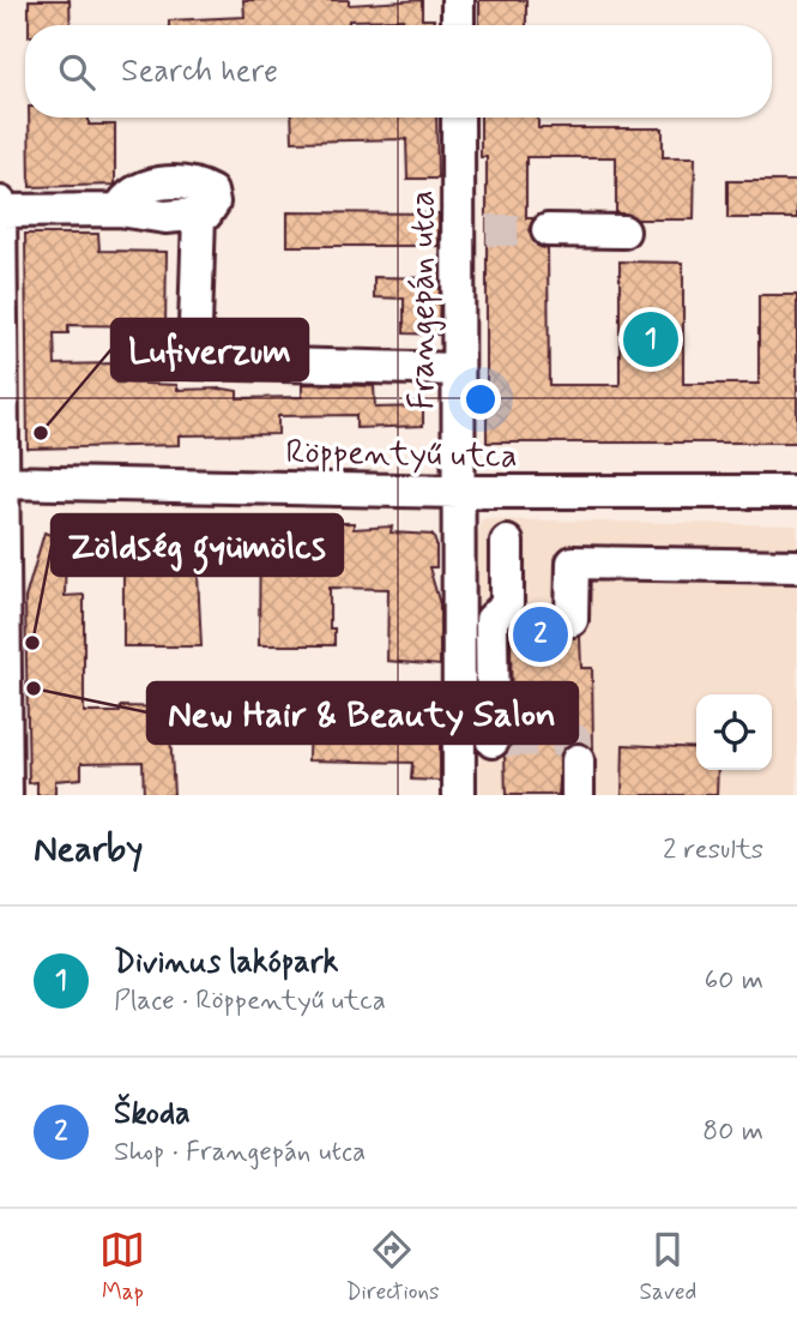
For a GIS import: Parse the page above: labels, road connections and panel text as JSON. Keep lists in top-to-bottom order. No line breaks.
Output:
{"streets":{"street":["Frangepán utca","Röppentyű utca"]},"crossings":[["Frangepán utca","Röppentyű utca"]],"places":["Lufiverzum","Zöldség gyümölcs","New Hair & Beauty Salon"],"page":{"search":"Search here","pins":["1","2"],"heading":["Nearby","2 results"],"list":[{"mark":"1","name":"Divinus lakópark","note":"Place · Röppentyű utca","value":"60 m"},{"mark":"2","name":"Škoda","note":"Shop · Frangepán utca","value":"80 m"}],"nav":["Map","Directions","Saved"]}}
